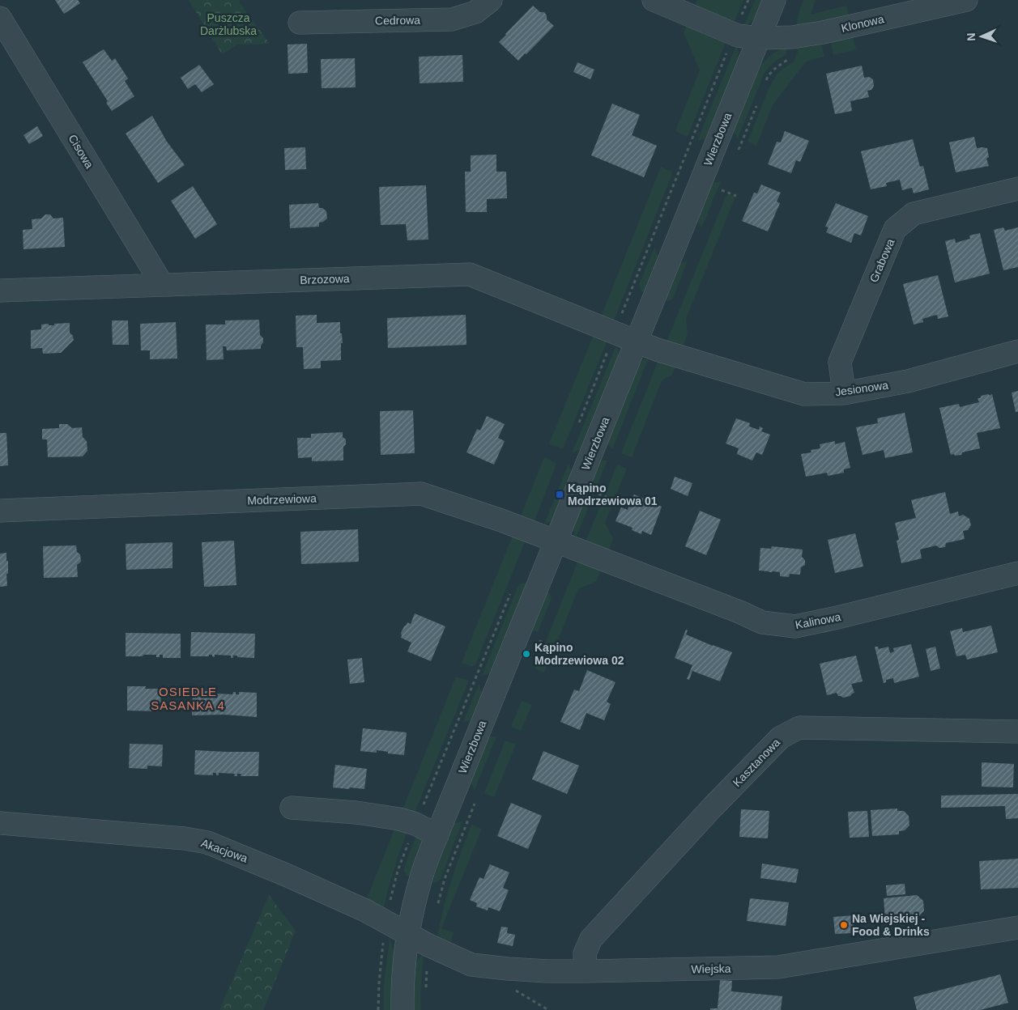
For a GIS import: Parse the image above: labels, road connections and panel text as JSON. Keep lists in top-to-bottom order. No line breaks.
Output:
{"streets":{"street":["Cedrowa","Klonowa","Wierzbowa","Cisowa","Grabowa","Brzozowa","Jesionowa","Modrzewiowa","Kalinowa","Kasztanowa","Akacjowa","Wiejska"]},"crossings":[["Klonowa","Wierzbowa"],["Wierzbowa","Brzozowa"],["Wierzbowa","Jesionowa"],["Wierzbowa","Modrzewiowa"],["Wierzbowa","Kalinowa"],["Wierzbowa","Akacjowa"],["Wierzbowa","Wiejska"],["Cisowa","Brzozowa"],["Grabowa","Jesionowa"],["Brzozowa","Jesionowa"],["Modrzewiowa","Kalinowa"],["Kasztanowa","Wiejska"],["Akacjowa","Wiejska"]],"districts":["OSIEDLE SASANKA 4"],"parks":["Puszcza Darżlubska"],"places":{"transit":["Kąpino Modrzewiowa 01"],"other":["Kąpino Modrzewiowa 02","Na Wiejskiej - Food & Drinks"]},"north":"left"}
